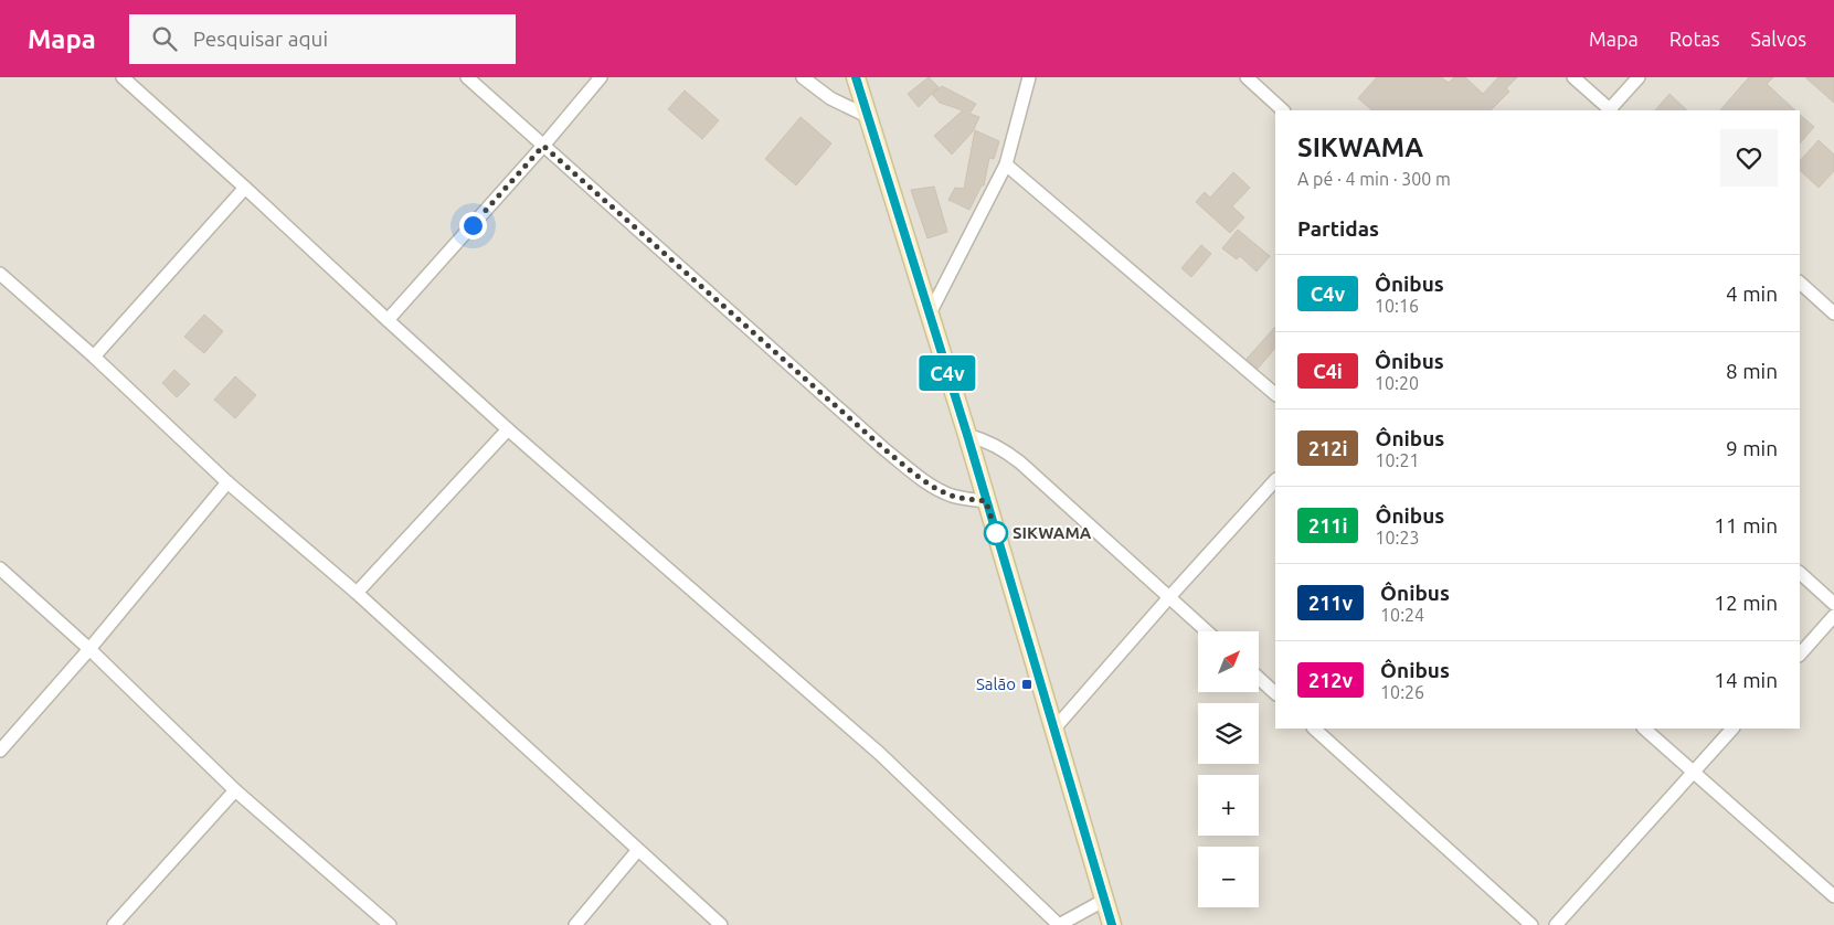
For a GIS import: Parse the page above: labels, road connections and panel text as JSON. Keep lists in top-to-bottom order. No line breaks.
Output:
{"places":{"other":["SIKWAMA"],"transit":["Salão"]},"lines":["bus line C4v"],"north":"top right","page":{"header":"Mapa","search":"Pesquisar aqui","nav":["Mapa","Rotas","Salvos"],"on_map":"C4v","heading":[["SIKWAMA","A pé · 4 min · 300 m"],"Partidas"],"list":[{"mark":"C4v","name":"Ônibus","note":"10:16","value":"4 min"},{"mark":"C4i","name":"Ônibus","note":"10:20","value":"8 min"},{"mark":"212i","name":"Ônibus","note":"10:21","value":"9 min"},{"mark":"211i","name":"Ônibus","note":"10:23","value":"11 min"},{"mark":"211v","name":"Ônibus","note":"10:24","value":"12 min"},{"mark":"212v","name":"Ônibus","note":"10:26","value":"14 min"}],"map_buttons":["+","−"]}}
